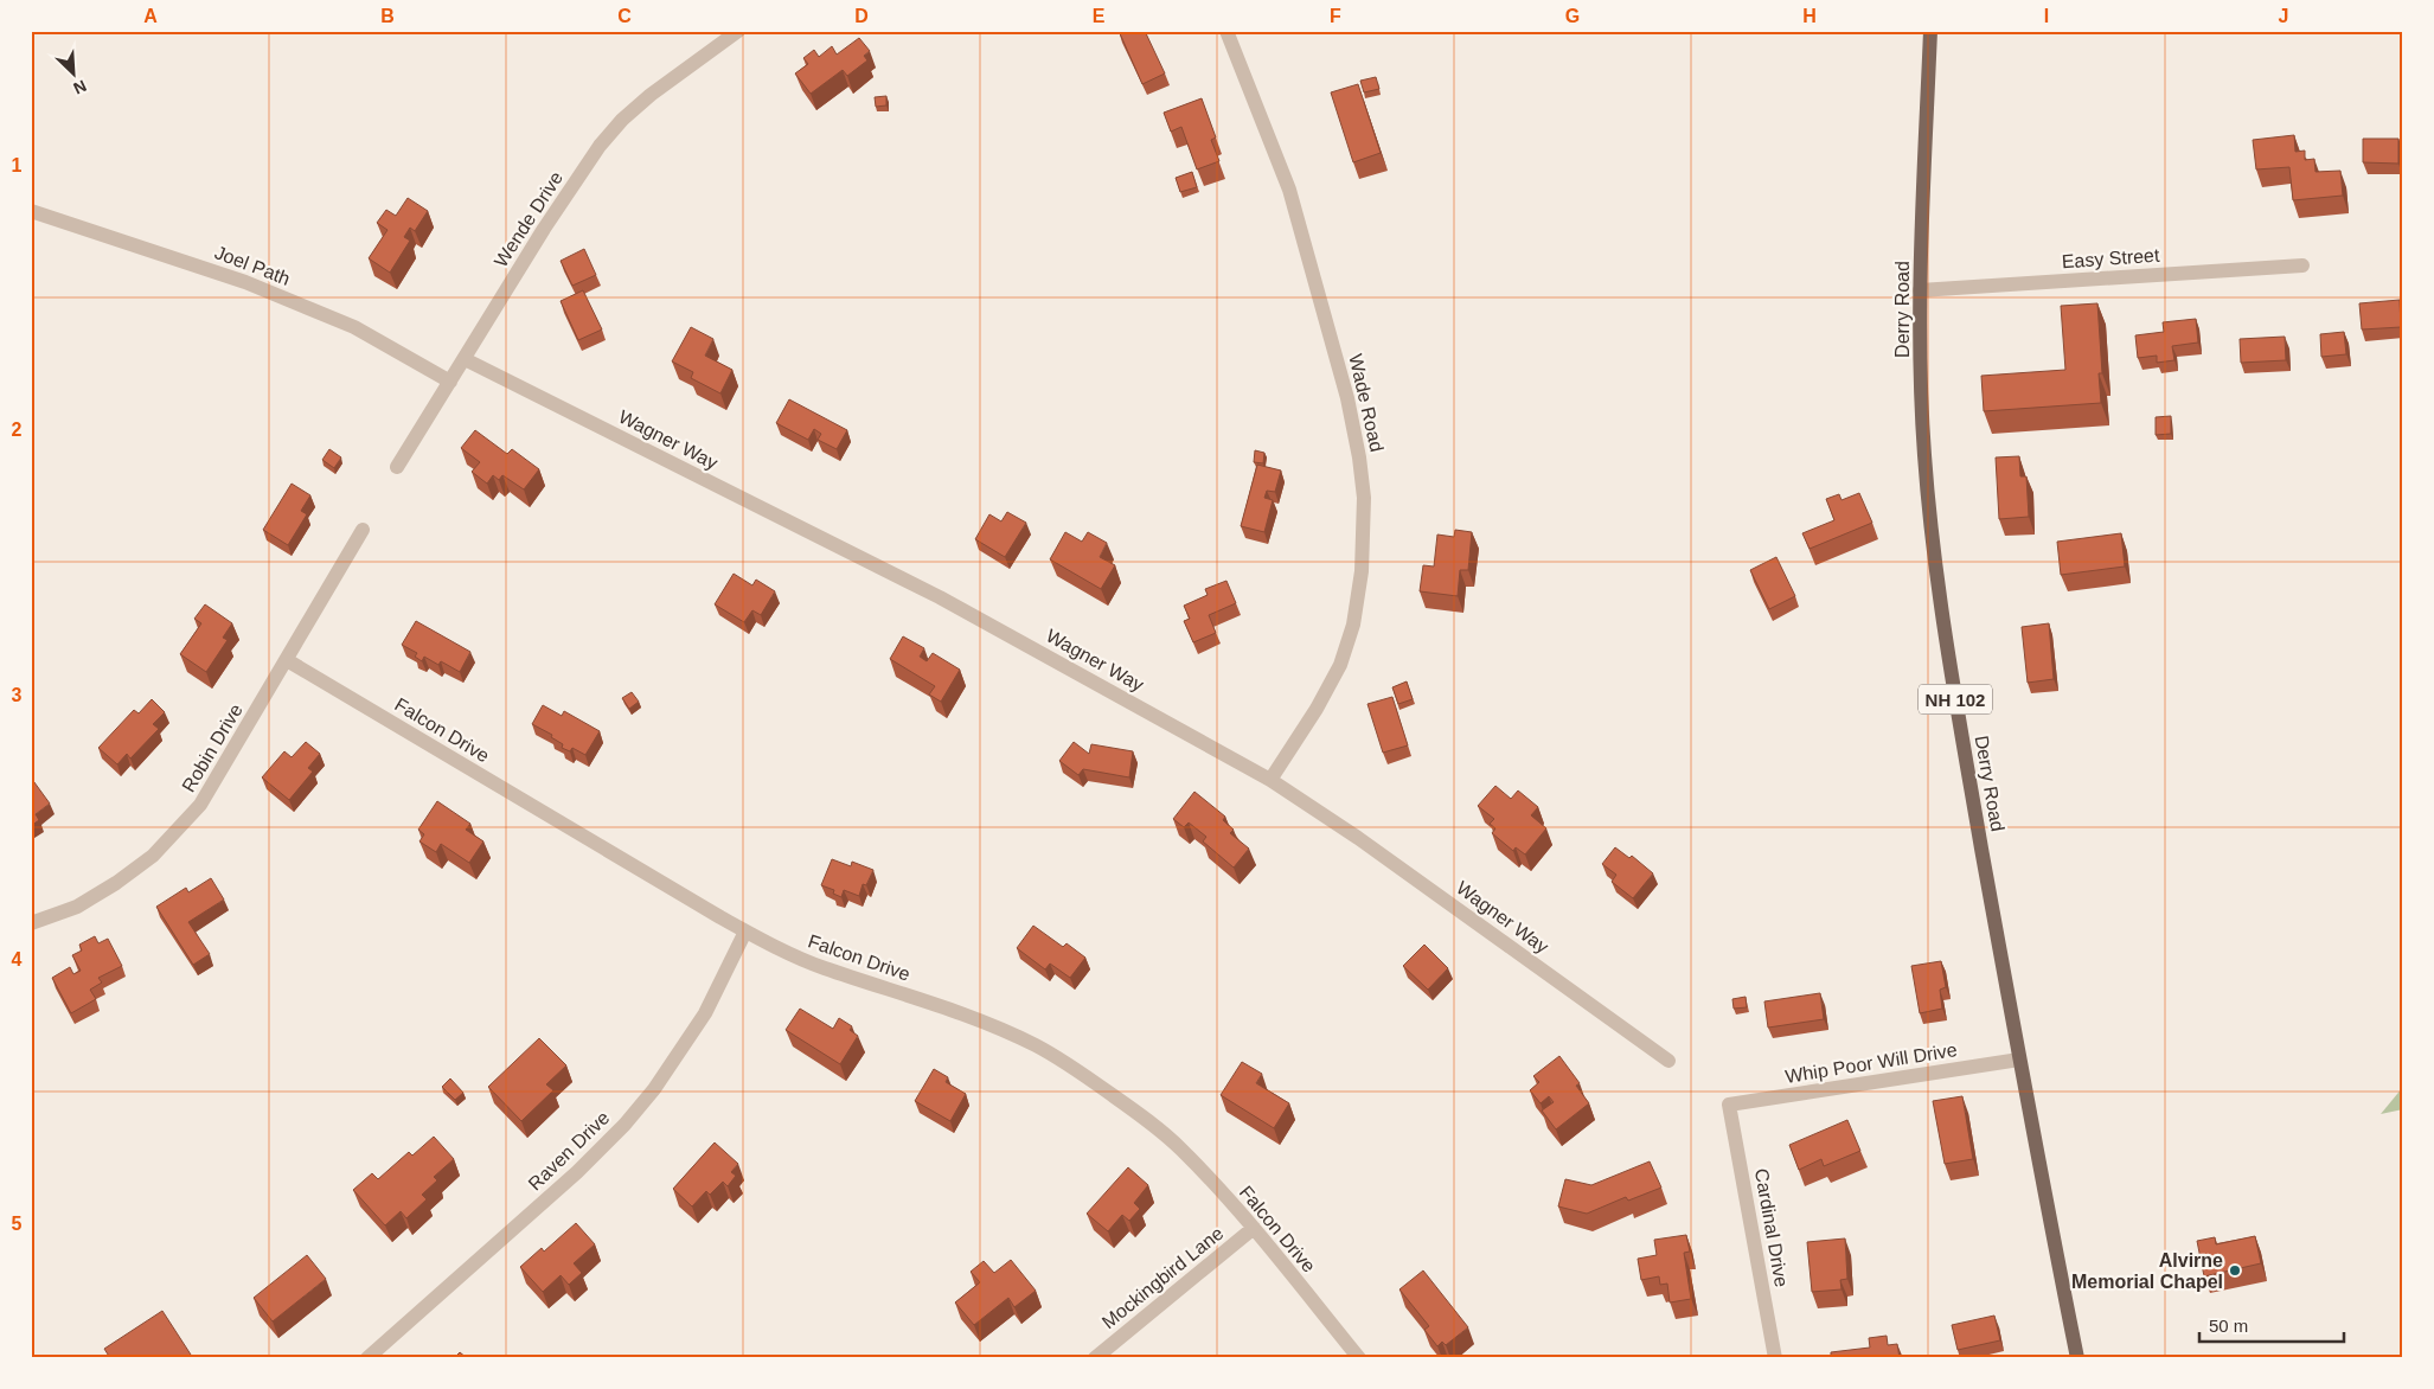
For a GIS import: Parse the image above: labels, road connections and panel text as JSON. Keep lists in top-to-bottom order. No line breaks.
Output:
{"streets":{"main road":["Derry Road","NH 102"],"street":["Wende Drive","Easy Street","Joel Path","Wade Road","Wagner Way","Falcon Drive","Robin Drive","Whip Poor Will Drive","Raven Drive","Cardinal Drive","Mockingbird Lane"]},"crossings":[["Wende Drive","Joel Path"],["Wende Drive","Wagner Way"],["Easy Street","Derry Road"],["Derry Road","Whip Poor Will Drive"],["Wade Road","Wagner Way"],["Falcon Drive","Robin Drive"],["Falcon Drive","Raven Drive"],["Falcon Drive","Mockingbird Lane"],["Whip Poor Will Drive","Cardinal Drive"]],"places":["Alvirne Memorial Chapel"],"scale_bar":"50 m","north":"bottom right","grid":{"columns":["A","B","C","D","E","F","G","H","I","J"],"rows":["1","2","3","4","5"]}}
